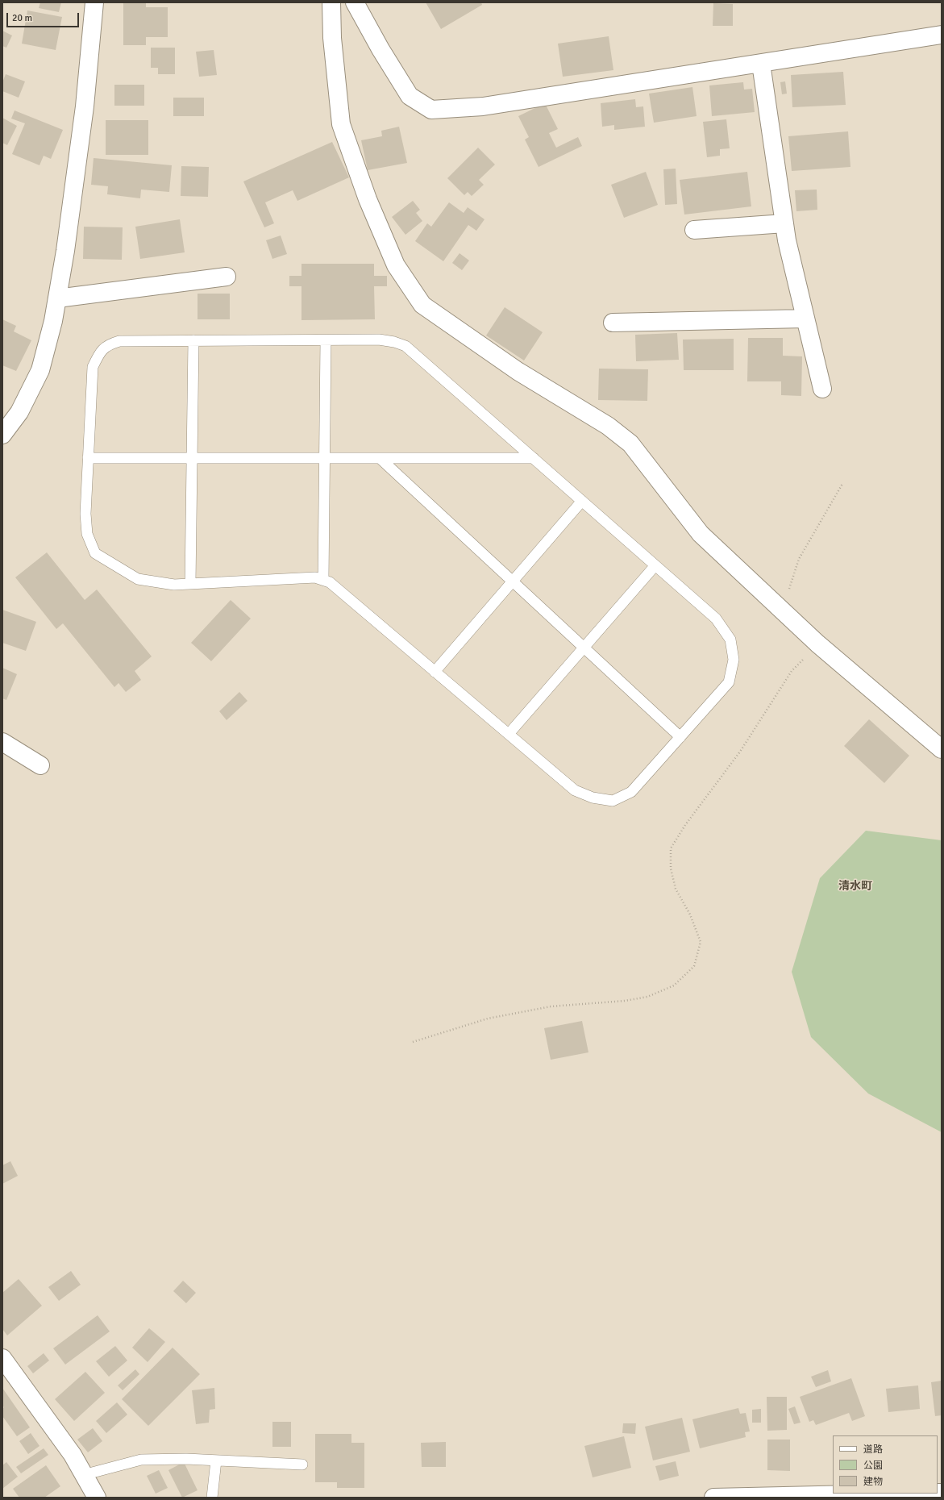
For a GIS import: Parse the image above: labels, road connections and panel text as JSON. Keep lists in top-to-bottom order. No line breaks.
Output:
{"districts":["清水町"],"legend":["道路","公園","建物"],"scale_bar":"20 m"}
